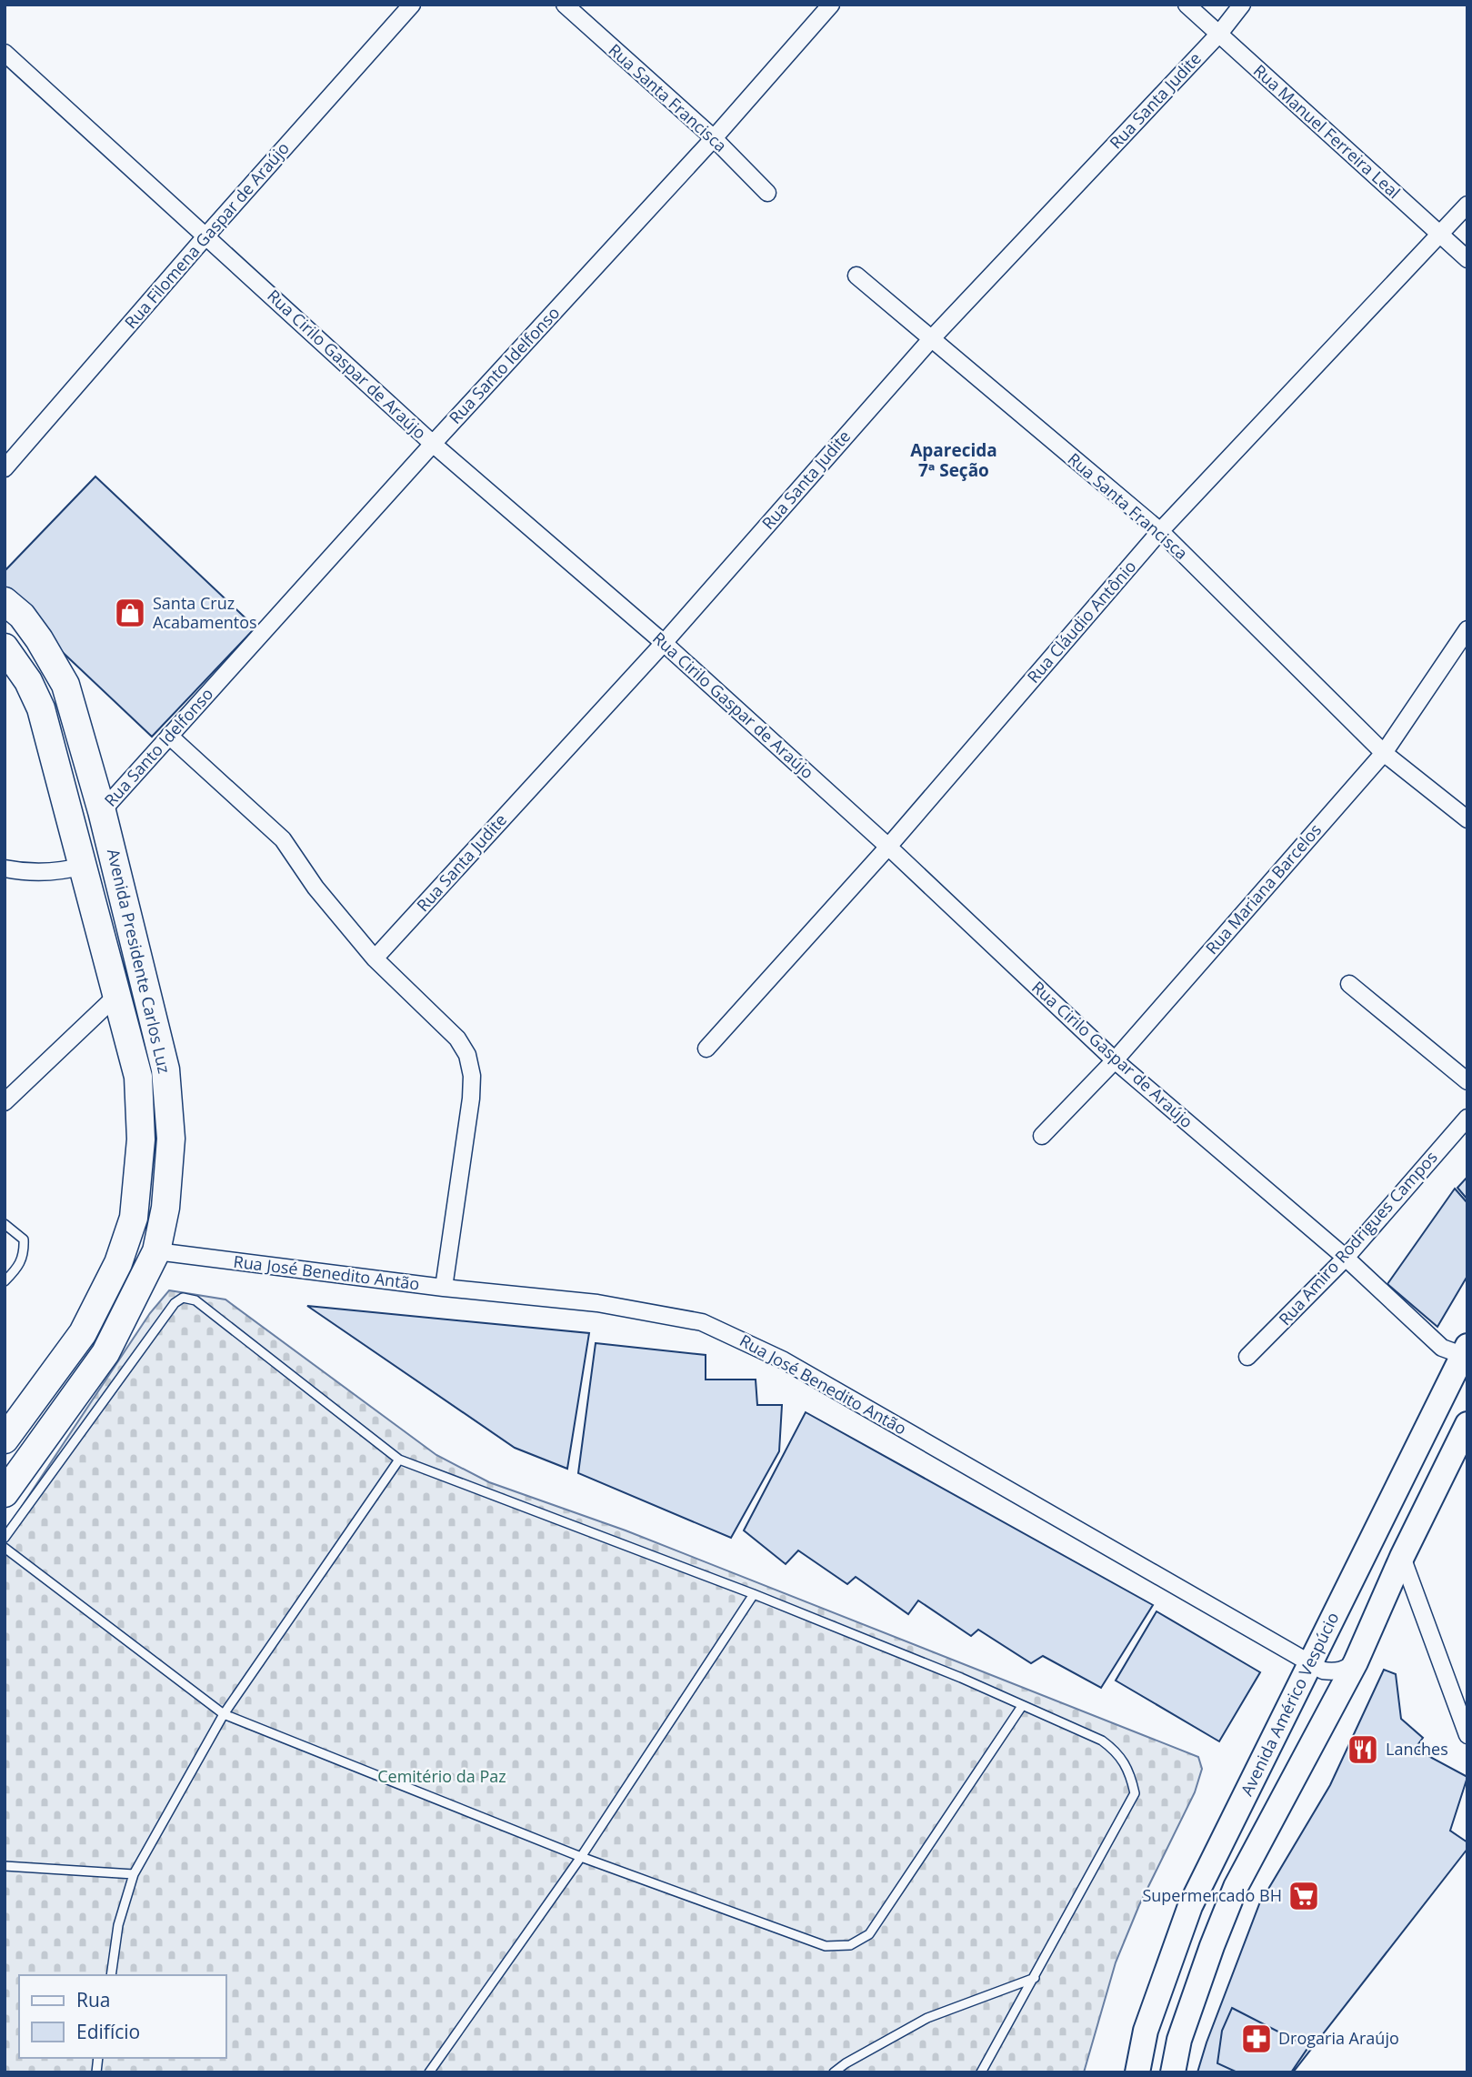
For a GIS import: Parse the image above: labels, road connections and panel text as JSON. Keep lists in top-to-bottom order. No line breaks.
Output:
{"streets":{"main road":["Avenida Presidente Carlos Luz","Avenida Américo Vespúcio"],"street":["Rua Santa Francisca","Rua Santa Judite","Rua Manuel Ferreira Leal","Rua Filomena Gaspar de Araújo","Rua Cirilo Gaspar de Araújo","Rua Santo Idelfonso","Rua Cláudio Antônio","Rua Mariana Barcelos","Rua Amiro Rodrigues Campos","Rua José Benedito Antão"]},"crossings":[["Rua Santa Francisca","Rua Santa Judite"],["Rua Santa Francisca","Rua Santo Idelfonso"],["Rua Santa Francisca","Rua Cláudio Antônio"],["Rua Santa Francisca","Rua Mariana Barcelos"],["Rua Santa Judite","Rua Manuel Ferreira Leal"],["Rua Santa Judite","Rua Cirilo Gaspar de Araújo"],["Rua Manuel Ferreira Leal","Rua Cláudio Antônio"],["Rua Filomena Gaspar de Araújo","Rua Cirilo Gaspar de Araújo"],["Rua Cirilo Gaspar de Araújo","Rua Santo Idelfonso"],["Rua Cirilo Gaspar de Araújo","Rua Cláudio Antônio"],["Rua Cirilo Gaspar de Araújo","Rua Mariana Barcelos"],["Rua Cirilo Gaspar de Araújo","Rua Amiro Rodrigues Campos"],["Rua Cirilo Gaspar de Araújo","Avenida Américo Vespúcio"],["Rua Santo Idelfonso","Avenida Presidente Carlos Luz"],["Avenida Presidente Carlos Luz","Rua José Benedito Antão"],["Rua José Benedito Antão","Avenida Américo Vespúcio"]],"districts":["Aparecida 7ª Seção"],"parks":["Cemitério da Paz"],"places":{"shop":["Santa Cruz Acabamentos"],"restaurant":["Lanches"],"supermarket":["Supermercado BH"],"pharmacy":["Drogaria Araújo"]},"legend":["Rua","Edifício"]}
